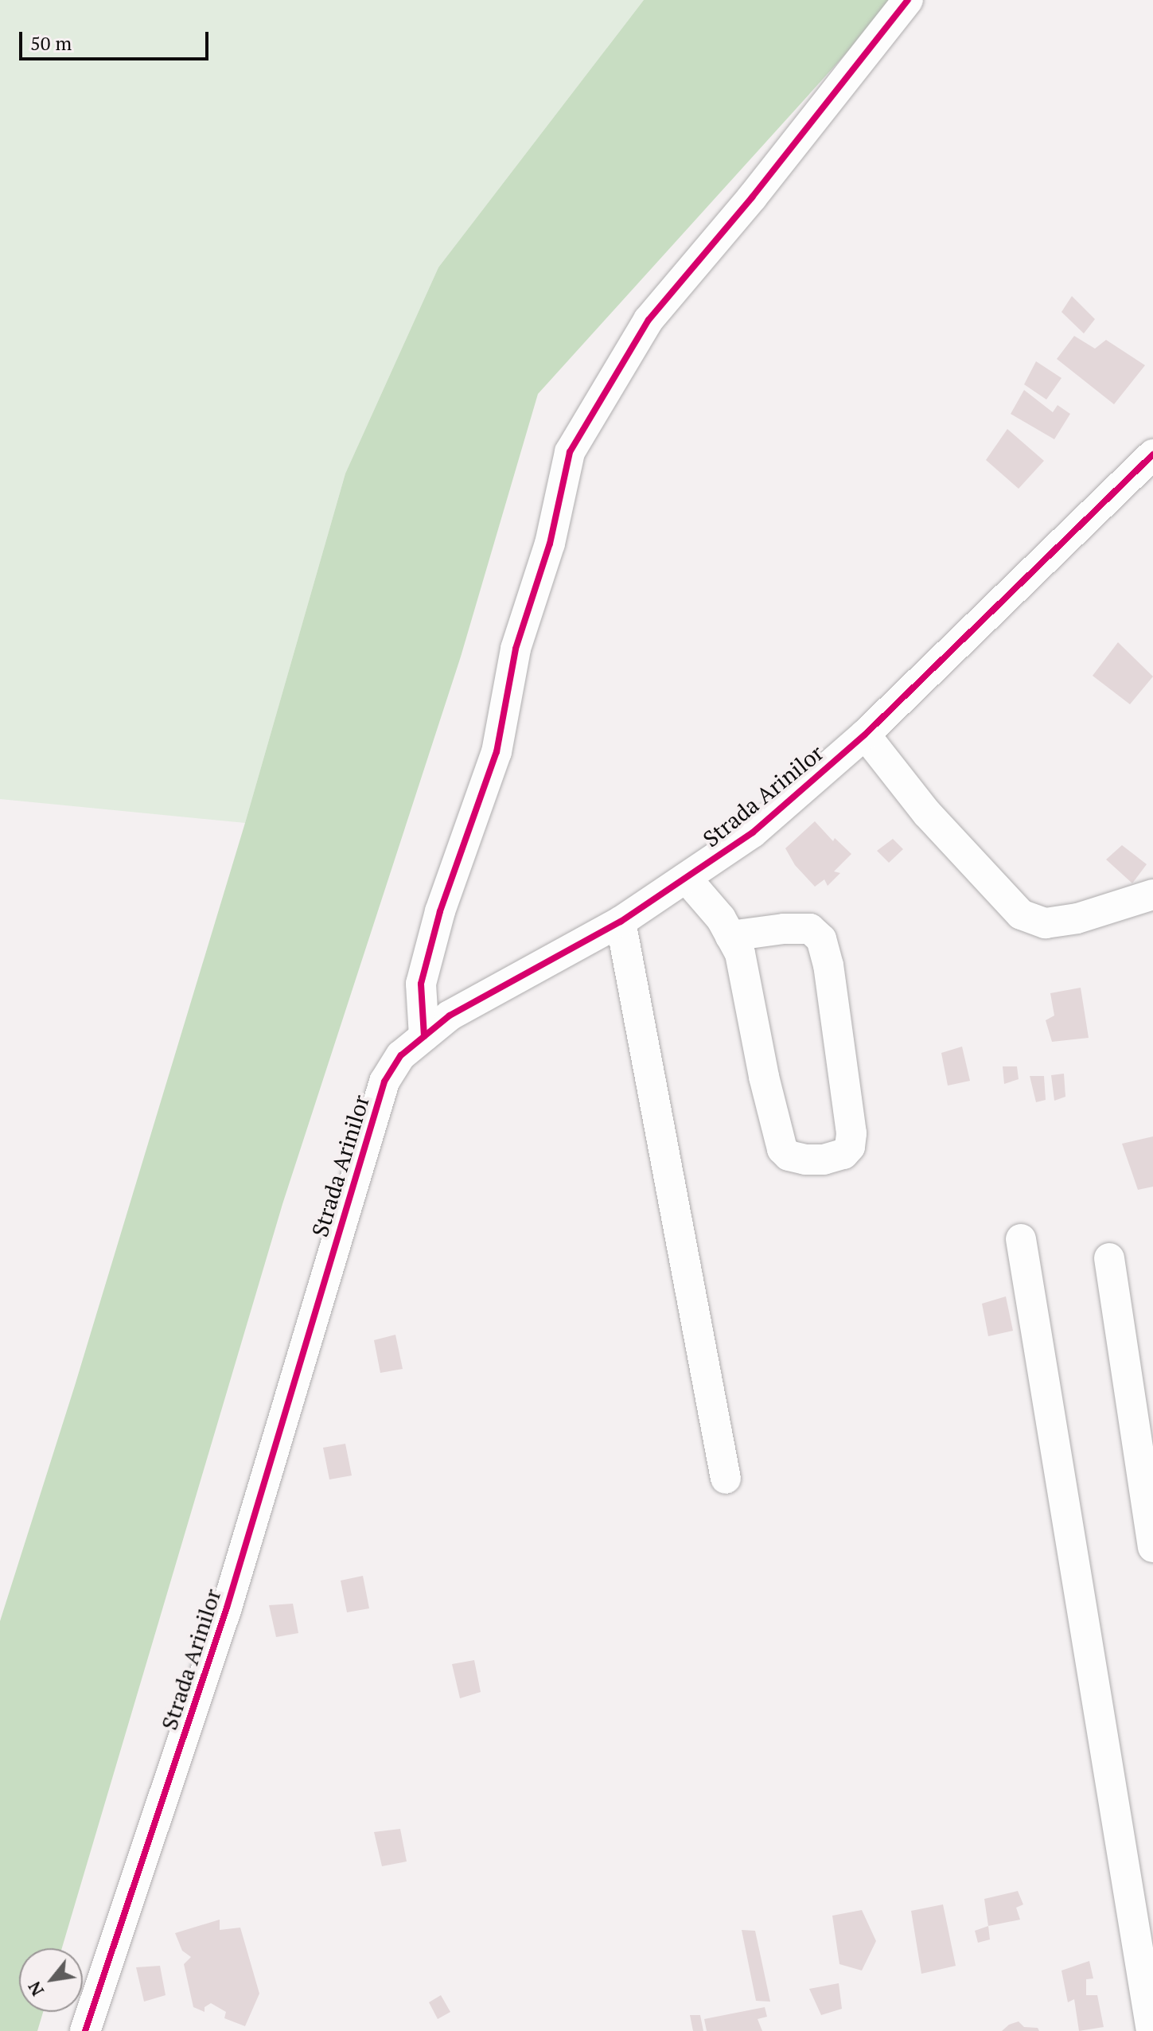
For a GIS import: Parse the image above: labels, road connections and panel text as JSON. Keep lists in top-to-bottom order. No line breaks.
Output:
{"streets":{"street":["Strada Arinilor"]},"scale_bar":"50 m","north":"bottom left"}
